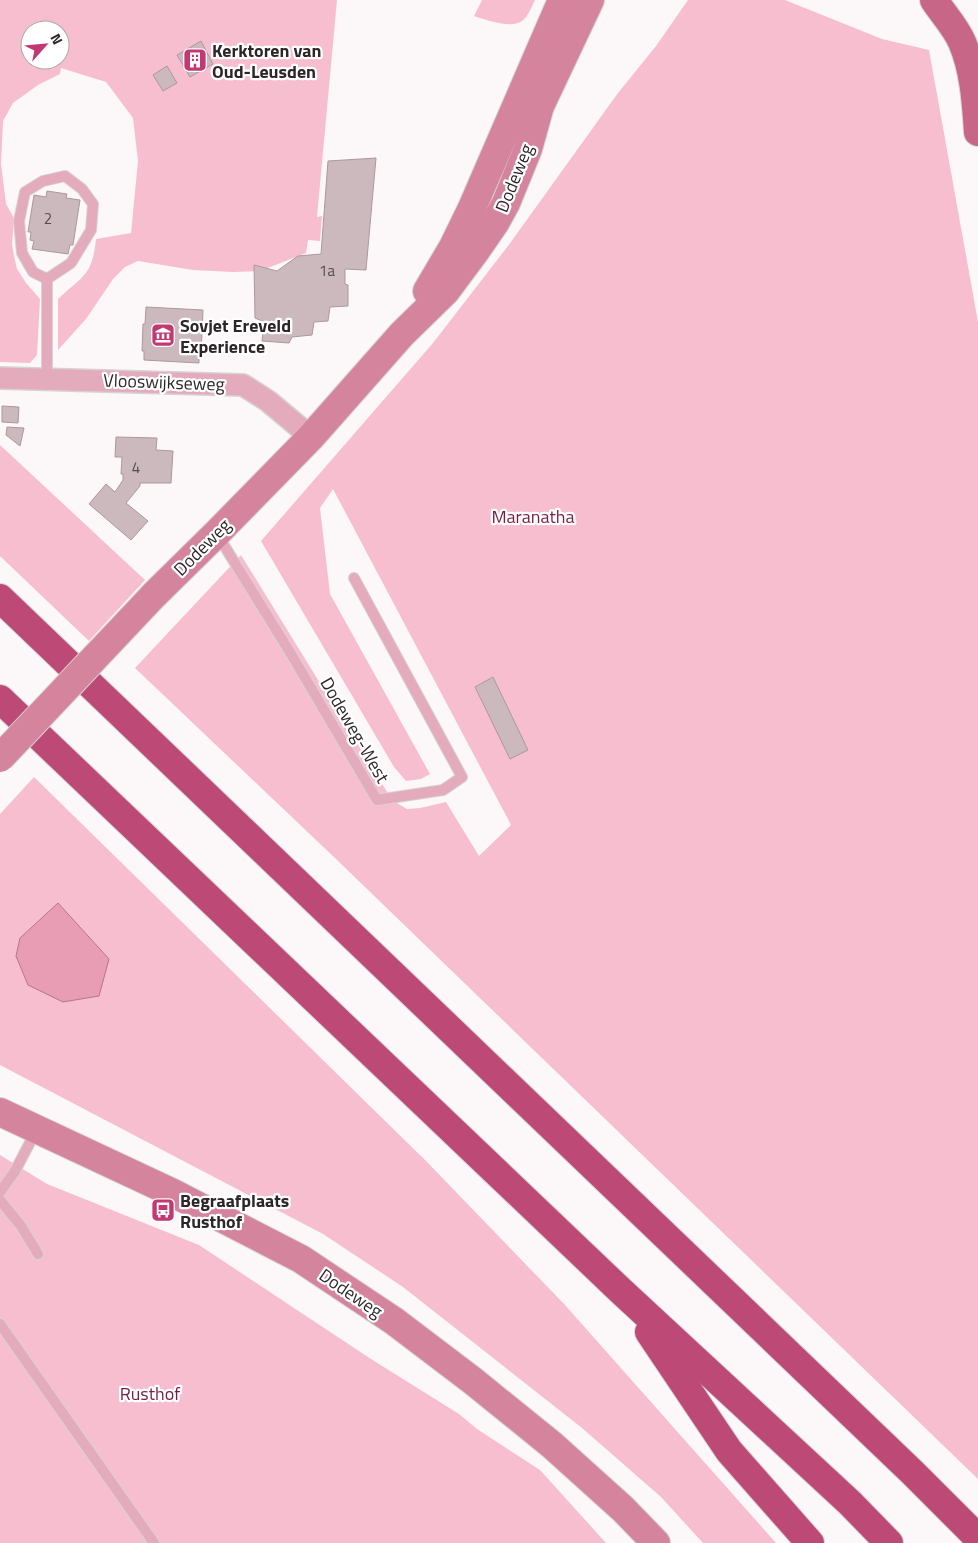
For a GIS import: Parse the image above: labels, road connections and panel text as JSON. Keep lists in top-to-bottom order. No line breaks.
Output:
{"streets":{"street":["Dodeweg","Vlooswijkseweg"],"lane":["Dodeweg-West"]},"crossings":[["Dodeweg","Vlooswijkseweg"],["Dodeweg","Dodeweg-West"]],"parks":["Maranatha","Rusthof"],"places":{"building":["Kerktoren van Oud-Leusden"],"museum":["Sovjet Ereveld Experience"],"bus stop":["Begraafplaats Rusthof"]},"house_numbers":["2","1a","4"],"north":"top right"}
